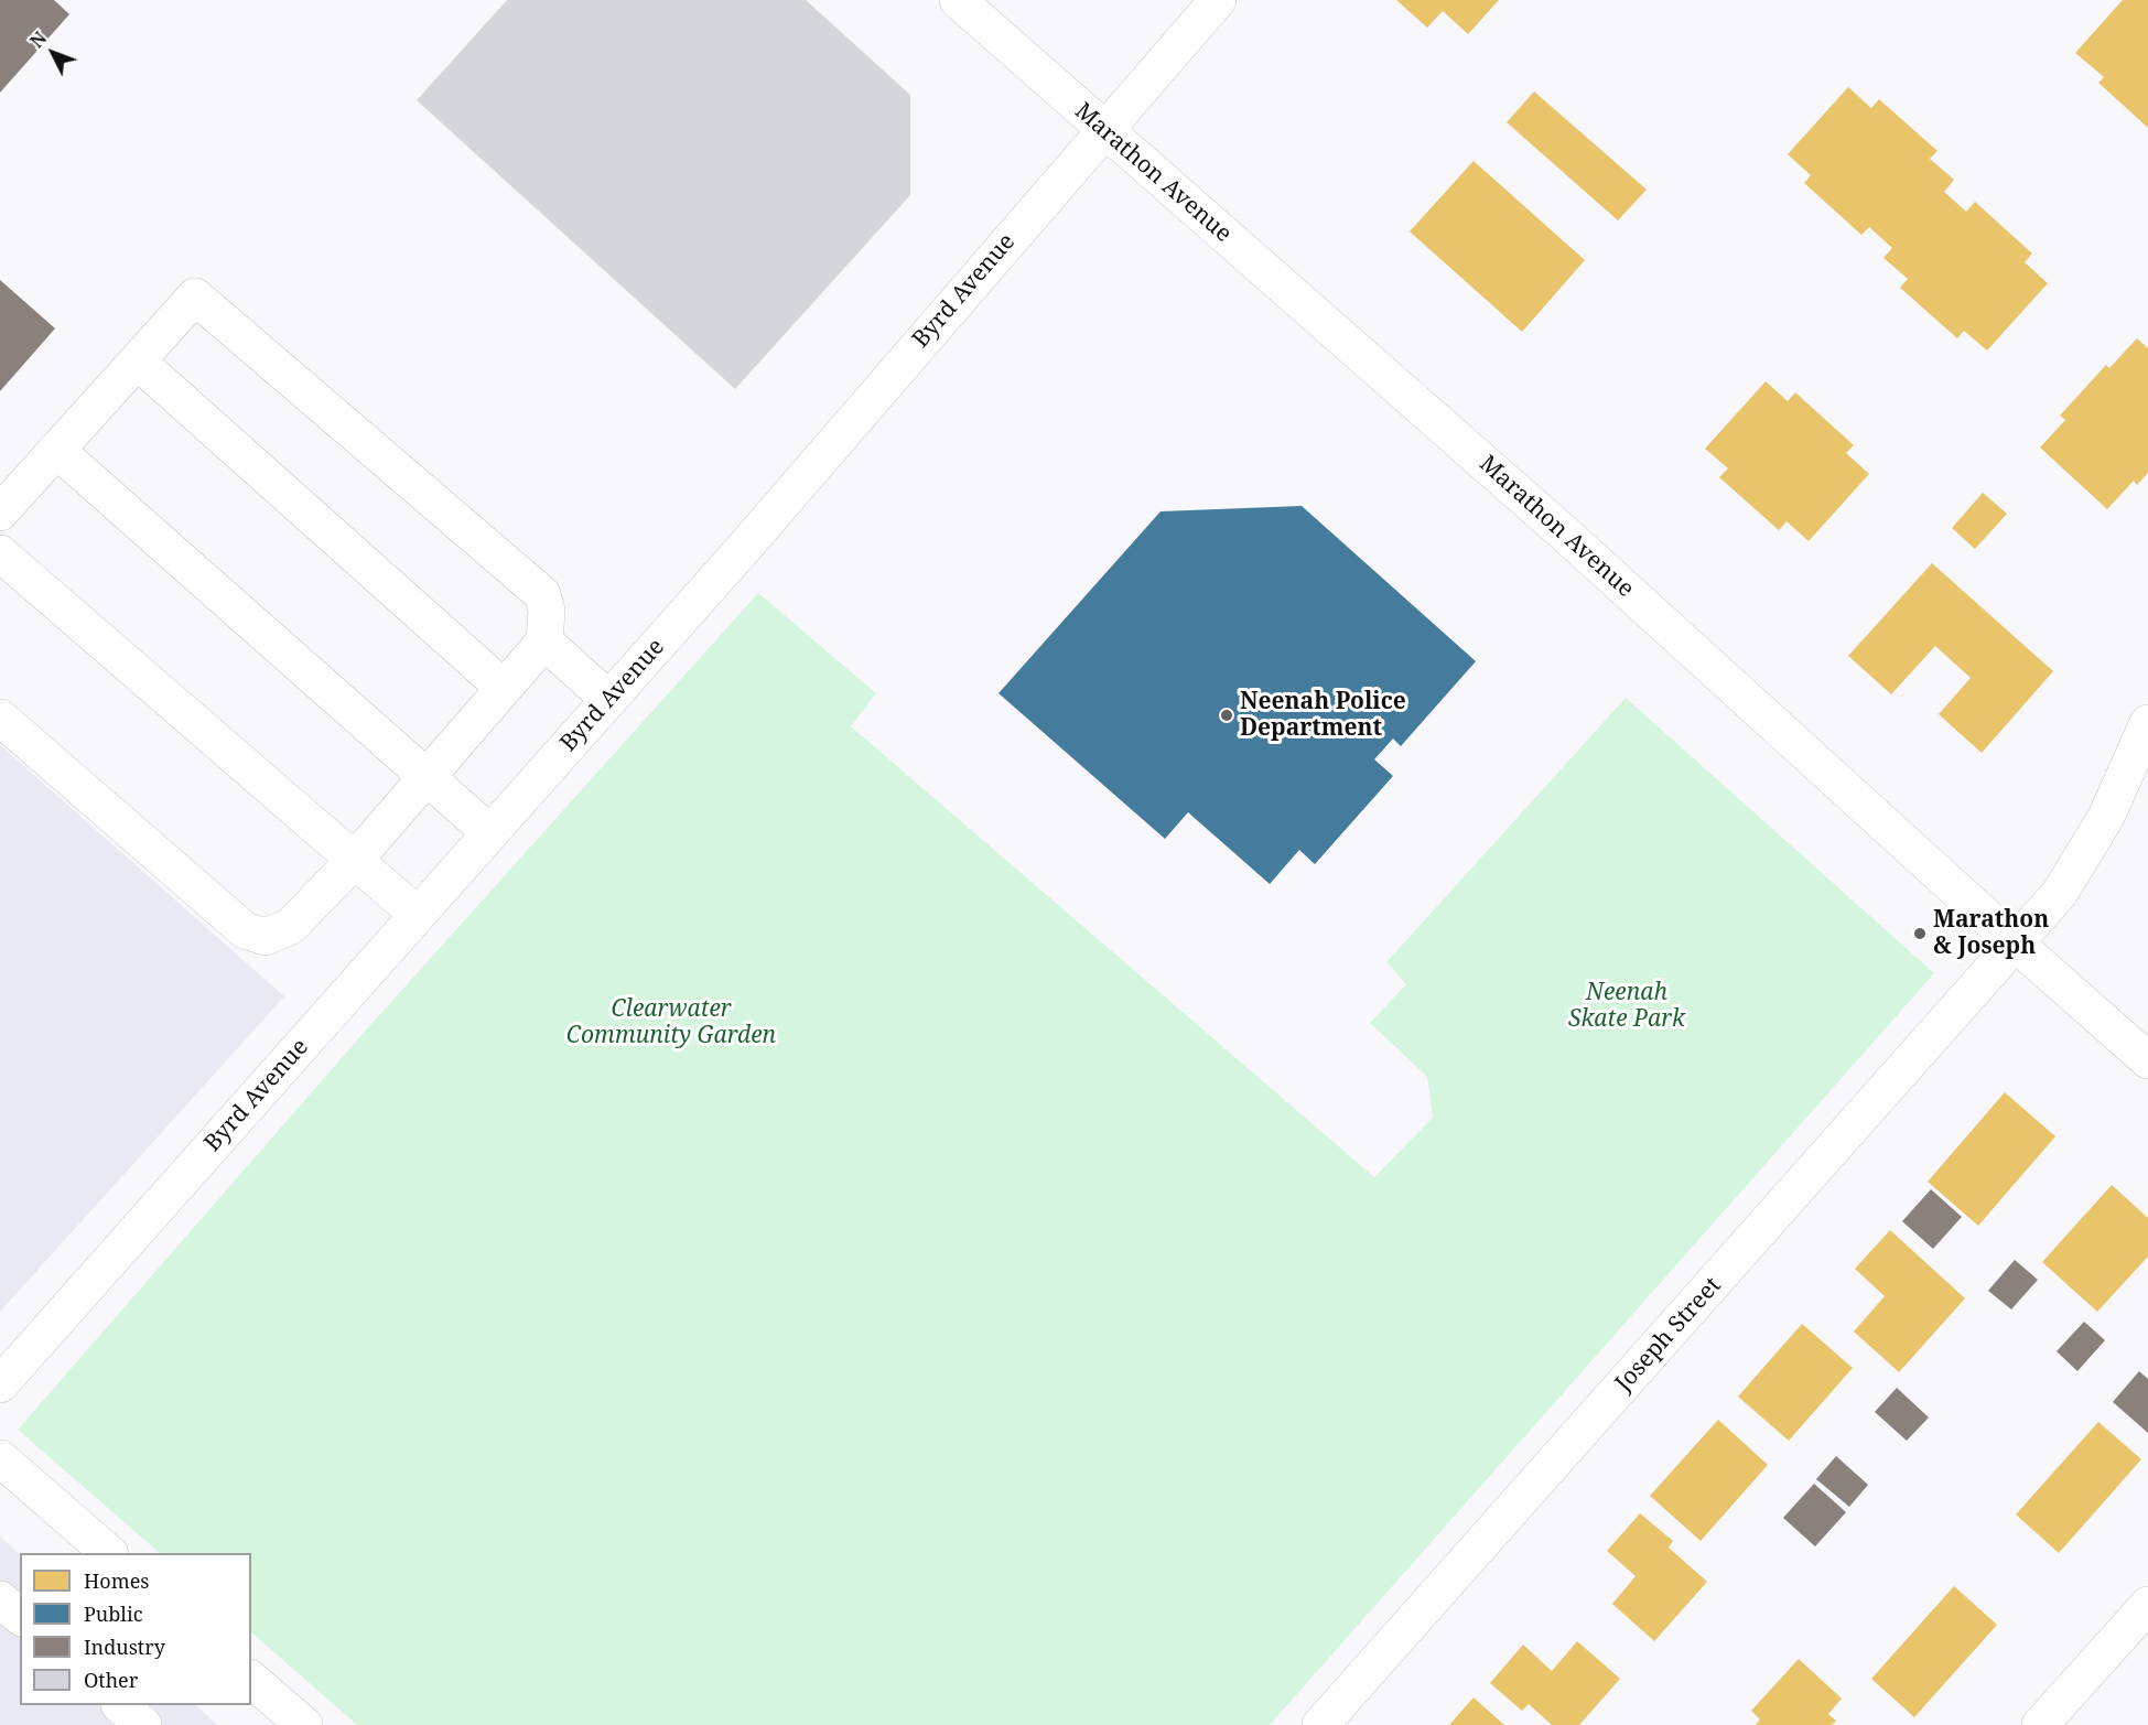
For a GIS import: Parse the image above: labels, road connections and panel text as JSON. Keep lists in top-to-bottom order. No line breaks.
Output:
{"streets":{"street":["Marathon Avenue","Byrd Avenue","Joseph Street"]},"crossings":[["Marathon Avenue","Byrd Avenue"],["Marathon Avenue","Joseph Street"]],"parks":["Neenah Skate Park","Clearwater Community Garden"],"places":["Neenah Police Department","Marathon & Joseph"],"legend":["Homes","Public","Industry","Other"],"north":"top left"}
